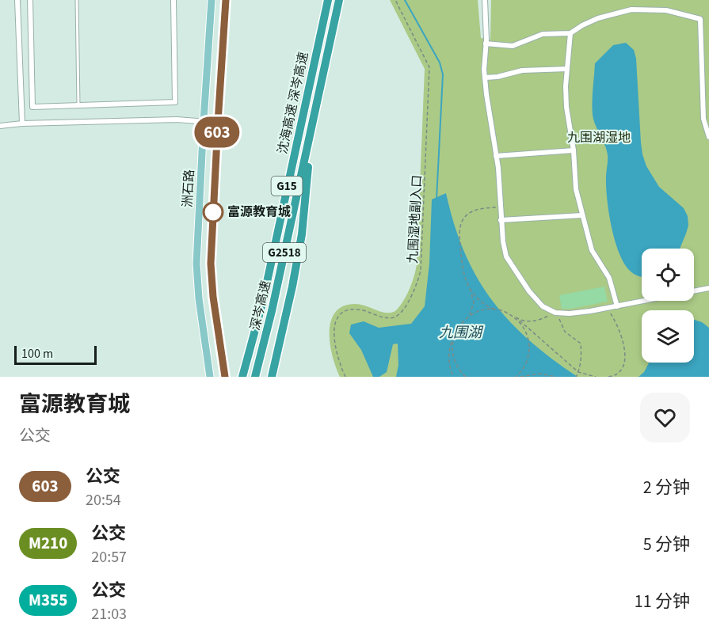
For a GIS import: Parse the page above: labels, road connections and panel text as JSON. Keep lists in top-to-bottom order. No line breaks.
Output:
{"streets":{"highway":["沈海高速 深岑高速","G15","G2518","深岑高速"],"main road":["洲石路"],"path":["九围湿地副入口"]},"crossings":[["沈海高速 深岑高速","G15"],["沈海高速 深岑高速","深岑高速"],["G15","深岑高速"]],"water":["九围湖"],"parks":["九围湖湿地"],"places":["富源教育城"],"lines":["bus line 603"],"scale_bar":"100 m","page":{"on_map":"603","scale":"100 m","heading":["富源教育城","公交"],"list":[{"mark":"603","name":"公交","note":"20:54","value":"2 分钟"},{"mark":"M210","name":"公交","note":"20:57","value":"5 分钟"},{"mark":"M355","name":"公交","note":"21:03","value":"11 分钟"}]}}
